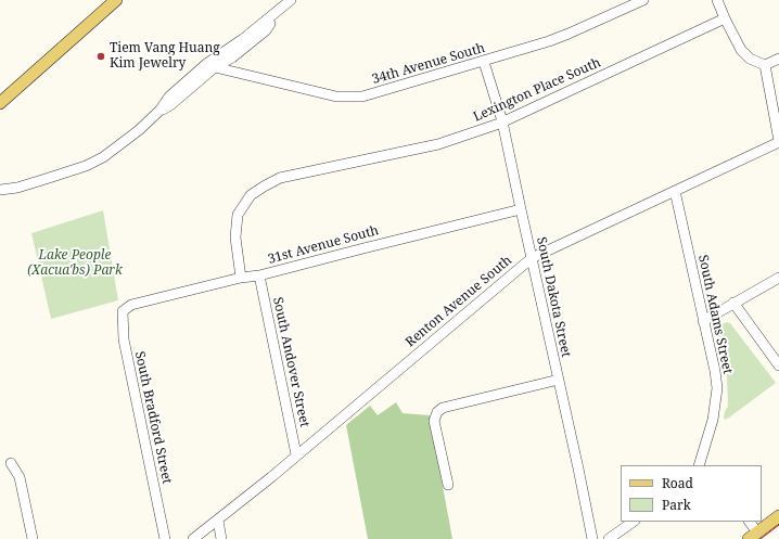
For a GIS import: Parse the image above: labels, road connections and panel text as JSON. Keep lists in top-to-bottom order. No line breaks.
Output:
{"streets":{"street":["34th Avenue South","Lexington Place South","31st Avenue South","South Dakota Street","Renton Avenue South","South Adams Street","South Andover Street","South Bradford Street"]},"crossings":[["34th Avenue South","South Dakota Street"],["Lexington Place South","31st Avenue South"],["Lexington Place South","South Dakota Street"],["31st Avenue South","South Dakota Street"],["31st Avenue South","South Andover Street"],["31st Avenue South","South Bradford Street"],["South Dakota Street","Renton Avenue South"],["Renton Avenue South","South Adams Street"],["Renton Avenue South","South Andover Street"]],"parks":["Lake People (Xacua'bs) Park"],"places":["Tiem Vang Huang Kim Jewelry"],"legend":["Road","Park"]}
